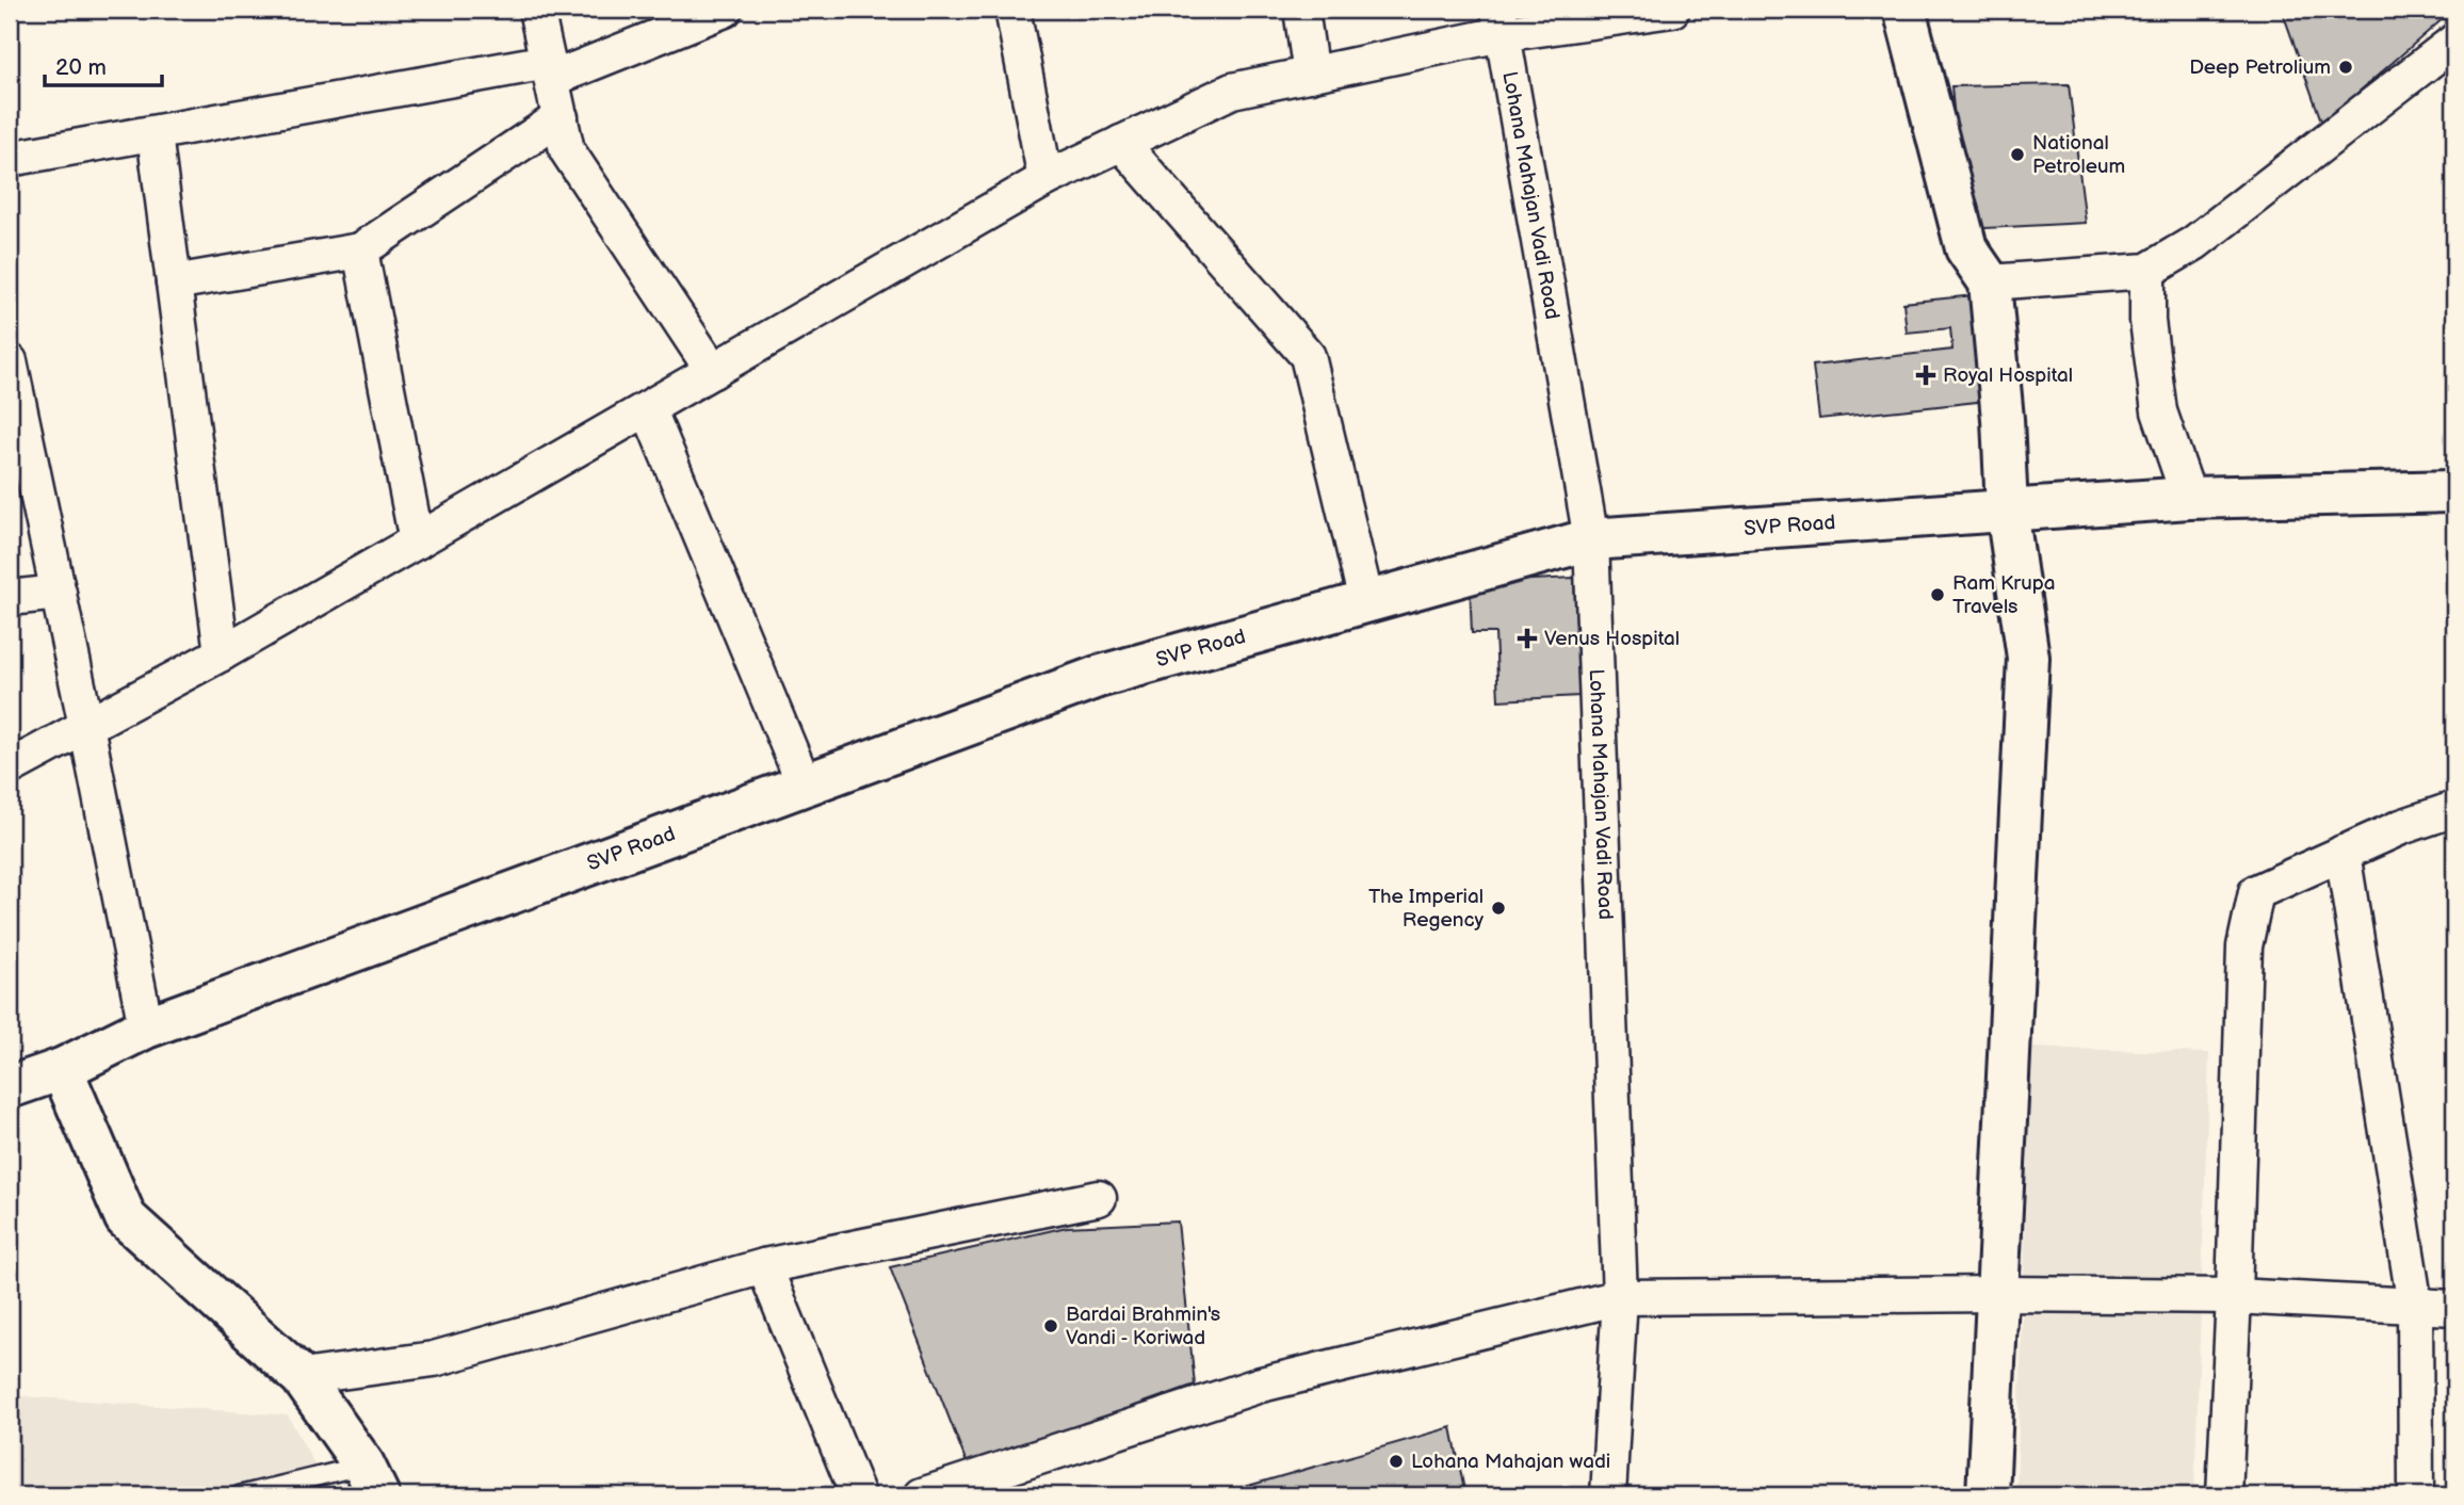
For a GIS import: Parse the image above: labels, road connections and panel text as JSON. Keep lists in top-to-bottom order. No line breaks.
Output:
{"streets":{"main road":["SVP Road"],"street":["Lohana Mahajan Vadi Road"]},"crossings":[["Lohana Mahajan Vadi Road","SVP Road"]],"places":{"other":["Deep Petrolium","National Petroleum","Ram Krupa Travels","The Imperial Regency","Bardai Brahmin's Vandi - Koriwad","Lohana Mahajan wadi"],"health":["Royal Hospital","Venus Hospital"]},"scale_bar":"20 m"}
